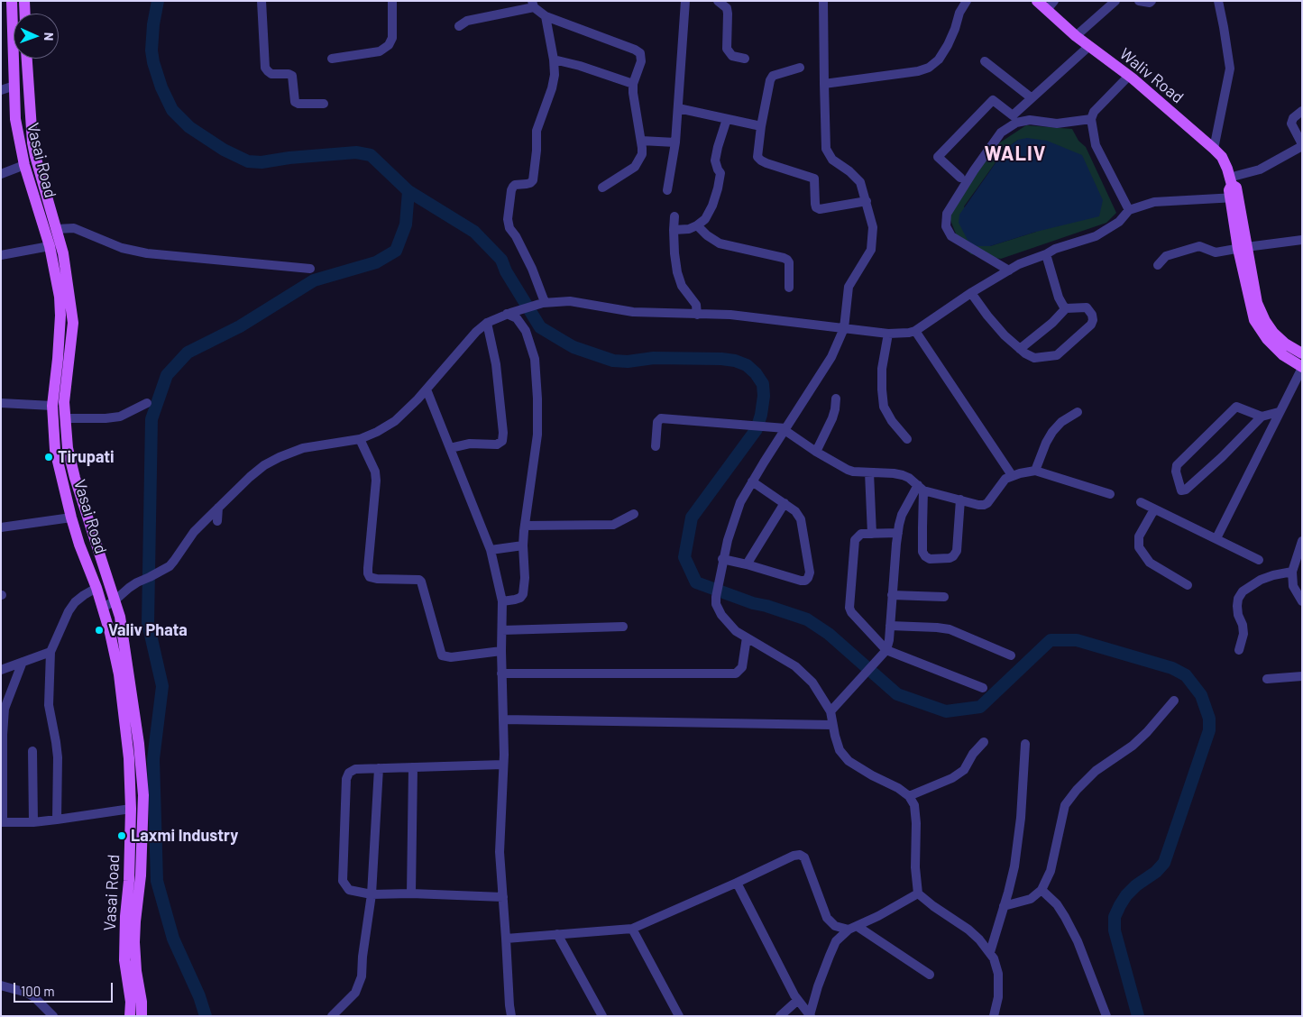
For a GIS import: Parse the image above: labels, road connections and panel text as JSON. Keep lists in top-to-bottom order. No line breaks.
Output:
{"streets":{"main road":["Waliv Road","Vasai Road"]},"districts":["WALIV"],"places":["Tirupati","Valiv Phata","Laxmi Industry"],"scale_bar":"100 m","north":"right"}
